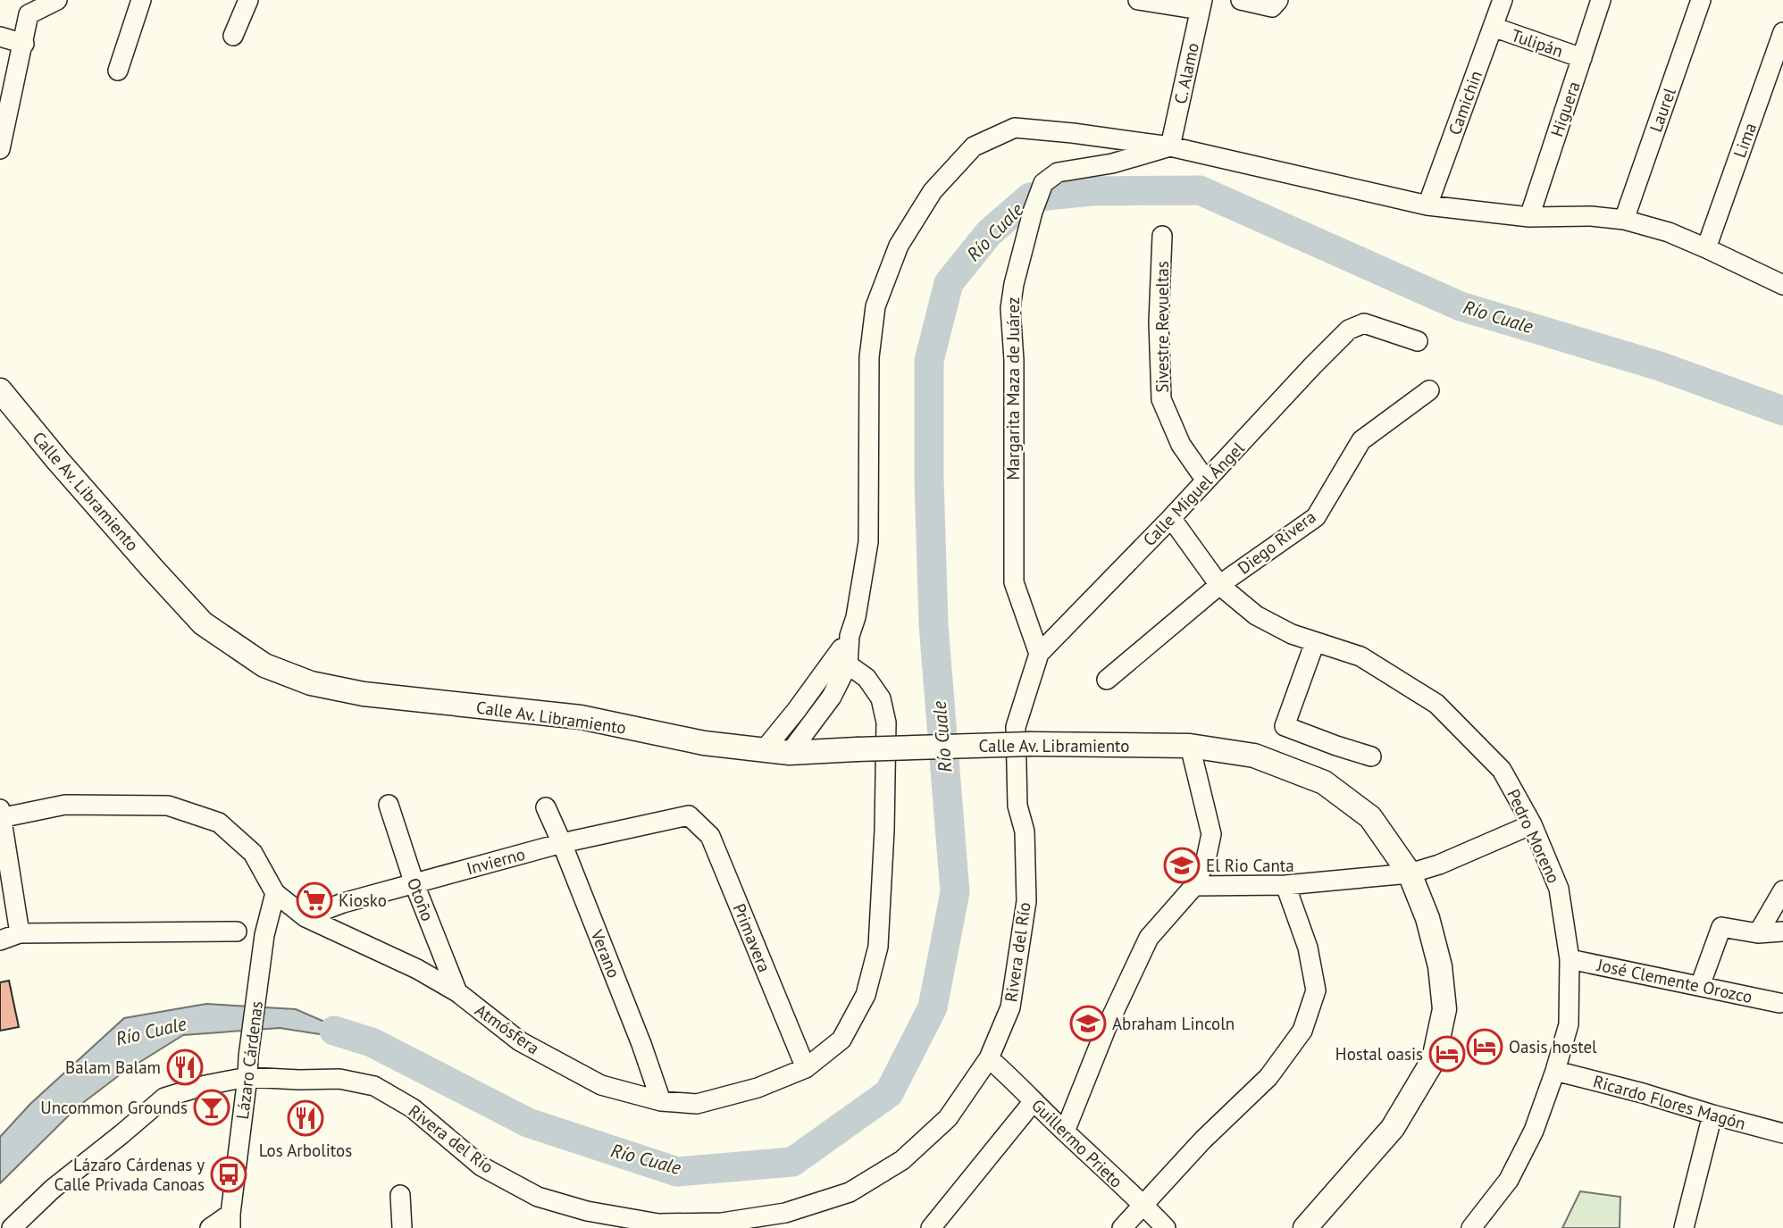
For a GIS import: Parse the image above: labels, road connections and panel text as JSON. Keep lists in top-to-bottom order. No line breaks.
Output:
{"streets":{"main road":["Calle Av. Libramiento"],"street":["Tulipán","C. Alamo","Camichin","Higuera","Laurel","Lima","Sivestre Revueltas","Margarita Maza de Juárez","Calle Miguel Ángel","Diego Rivera","Pedro Moreno","Invierno","Otoño","Primavera","Rivera del Río","Verano","José Clemente Orozco","Atmósfera","Lázaro Cárdenas","Ricardo Flores Magón","Guillermo Prieto"]},"crossings":[["Tulipán","Camichin"],["Tulipán","Higuera"],["C. Alamo","Margarita Maza de Juárez"],["Sivestre Revueltas","Calle Miguel Ángel"],["Margarita Maza de Juárez","Calle Miguel Ángel"],["Calle Av. Libramiento","Calle Miguel Ángel"],["Calle Av. Libramiento","Rivera del Río"],["Calle Miguel Ángel","Pedro Moreno"],["Calle Miguel Ángel","Rivera del Río"],["Diego Rivera","Pedro Moreno"],["Pedro Moreno","José Clemente Orozco"],["Pedro Moreno","Ricardo Flores Magón"],["Invierno","Otoño"],["Invierno","Primavera"],["Invierno","Verano"],["Invierno","Atmósfera"],["Otoño","Atmósfera"],["Primavera","Atmósfera"],["Rivera del Río","Lázaro Cárdenas"],["Rivera del Río","Guillermo Prieto"],["Verano","Atmósfera"],["Atmósfera","Lázaro Cárdenas"]],"water":["Río Cuale"],"places":{"school or university":["El Rio Canta","Abraham Lincoln"],"supermarket":["Kiosko"],"hotel":["Oasis hostel","Hostal oasis"],"restaurant":["Balam Balam","Los Arbolitos"],"bar":["Uncommon Grounds"],"bus stop":["Lázaro Cárdenas y Calle Privada Canoas"]}}
